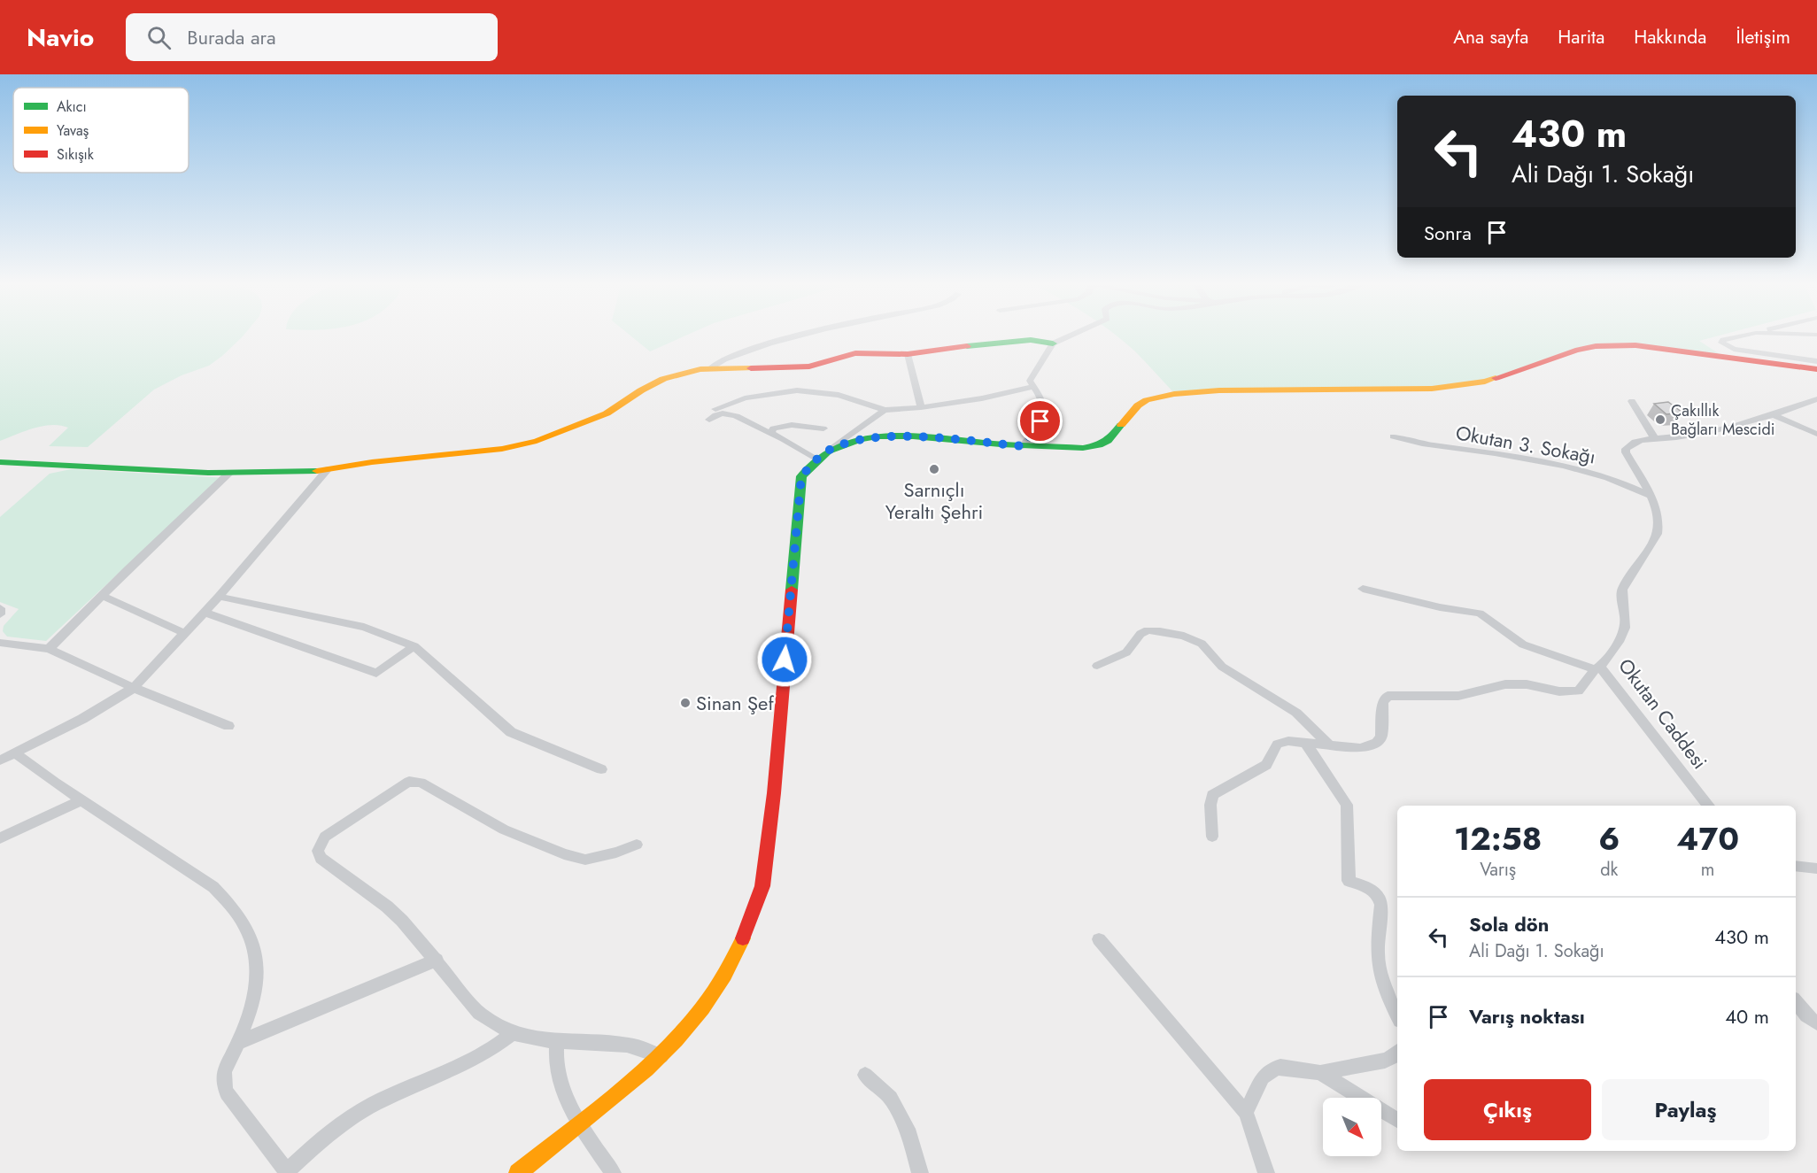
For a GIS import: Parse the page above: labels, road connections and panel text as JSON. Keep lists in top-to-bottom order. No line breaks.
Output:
{"streets":{"street":["Okutan 3. Sokağı","Okutan Caddesi"]},"crossings":[["Okutan 3. Sokağı","Okutan Caddesi"]],"places":["Çakıllık Bağları Mescidi","Sarnıçlı Yeraltı Şehri","Sinan Şef"],"legend":["Akıcı","Yavaş","Sıkışık"],"north":"bottom right","page":{"header":"Navio","search":"Burada ara","nav":["Ana sayfa","Harita","Hakkında","İletişim"],"turn":["430 m","Ali Dağı 1. Sokağı"],"then":"Sonra","eta":["12:58","Varış","6","dk","470","m"],"list":[{"name":"Sola dön","note":"Ali Dağı 1. Sokağı","value":"430 m"},{"name":"Varış noktası","value":"40 m"}],"buttons":["Çıkış","Paylaş"]}}
